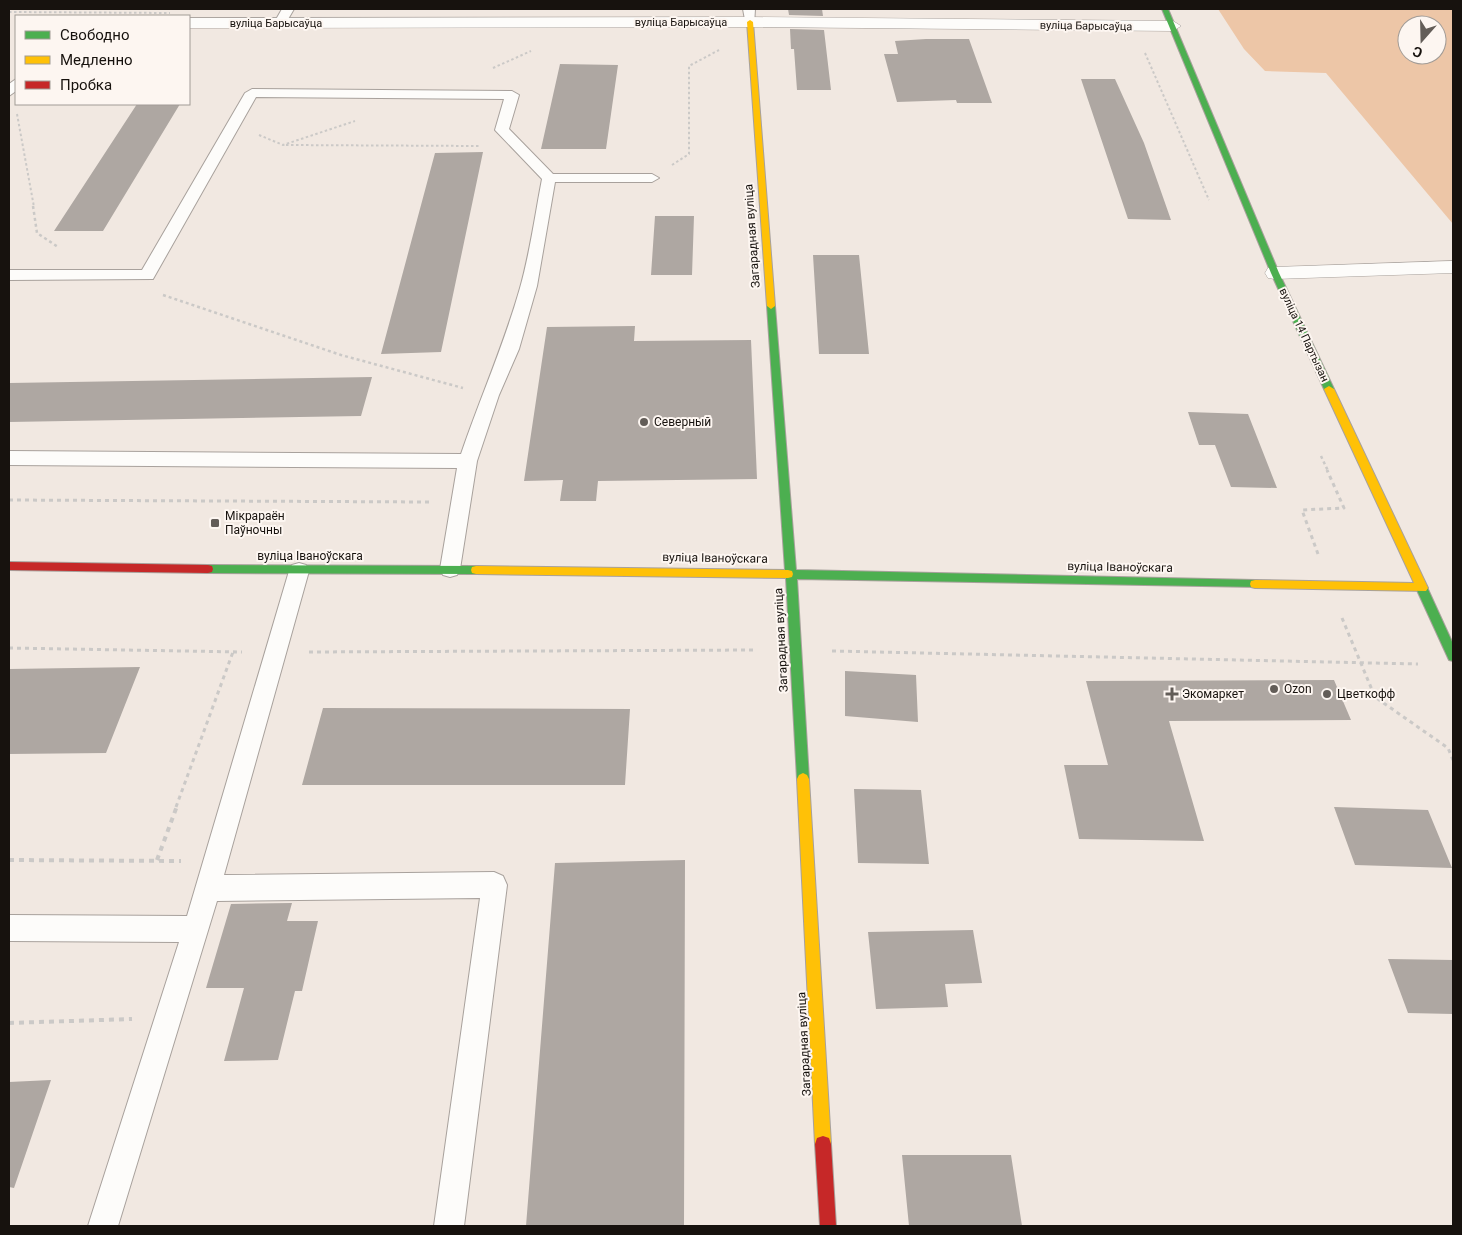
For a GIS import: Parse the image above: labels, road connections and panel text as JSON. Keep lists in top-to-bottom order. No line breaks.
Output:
{"streets":{"main road":["Загарадная вуліца","вуліца 14 Партызан","вуліца Іваноўскага"],"street":["вуліца Барысаўца"]},"crossings":[["вуліца Барысаўца","Загарадная вуліца"],["вуліца Барысаўца","вуліца 14 Партызан"],["Загарадная вуліца","вуліца Іваноўскага"],["вуліца 14 Партызан","вуліца Іваноўскага"]],"places":{"other":["Северный","Ozon","Цветкофф"],"transit":["Мікрараён Паўночны"],"health":["Экомаркет"]},"legend":["Свободно","Медленно","Пробка"],"north":"bottom"}
